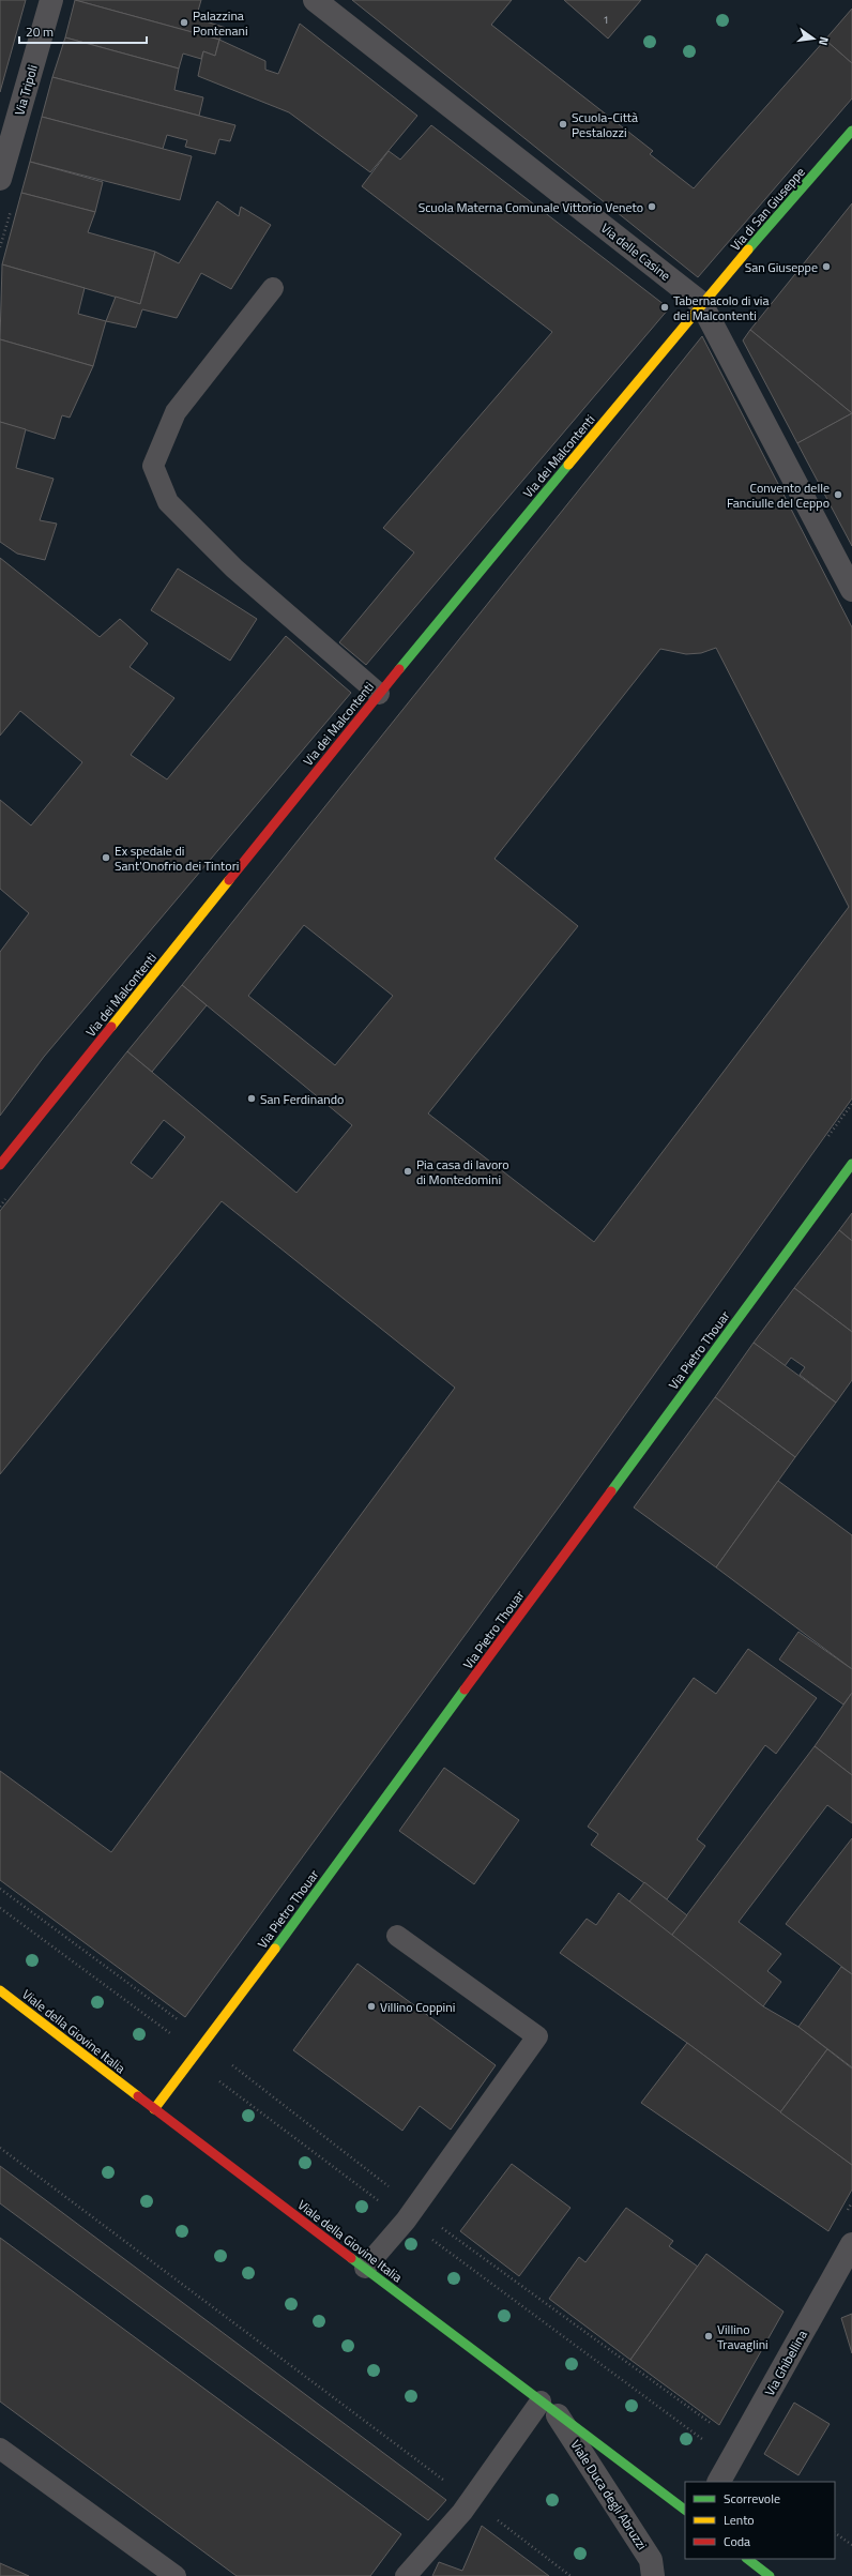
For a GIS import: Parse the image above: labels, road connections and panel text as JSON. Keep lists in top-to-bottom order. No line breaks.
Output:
{"streets":{"street":["Via Tripoli","Via di San Giuseppe","Via delle Casine","Via dei Malcontenti","Via Pietro Thouar","Viale della Giovine Italia","Via Ghibellina","Viale Duca degli Abruzzi"]},"crossings":[["Via di San Giuseppe","Via delle Casine"],["Via di San Giuseppe","Via dei Malcontenti"],["Via delle Casine","Via dei Malcontenti"],["Via Pietro Thouar","Viale della Giovine Italia"],["Viale della Giovine Italia","Viale Duca degli Abruzzi"]],"places":["Palazzina Pontenani","Scuola-Città Pestalozzi","Scuola Materna Comunale Vittorio Veneto","San Giuseppe","Tabernacolo di via dei Malcontenti","Convento delle Fanciulle del Ceppo","Ex spedale di Sant'Onofrio dei Tintori","San Ferdinando","Pia casa di lavoro di Montedomini","Villino Coppini","Villino Travaglini"],"house_numbers":["1"],"legend":["Scorrevole","Lento","Coda"],"scale_bar":"20 m","north":"right"}
